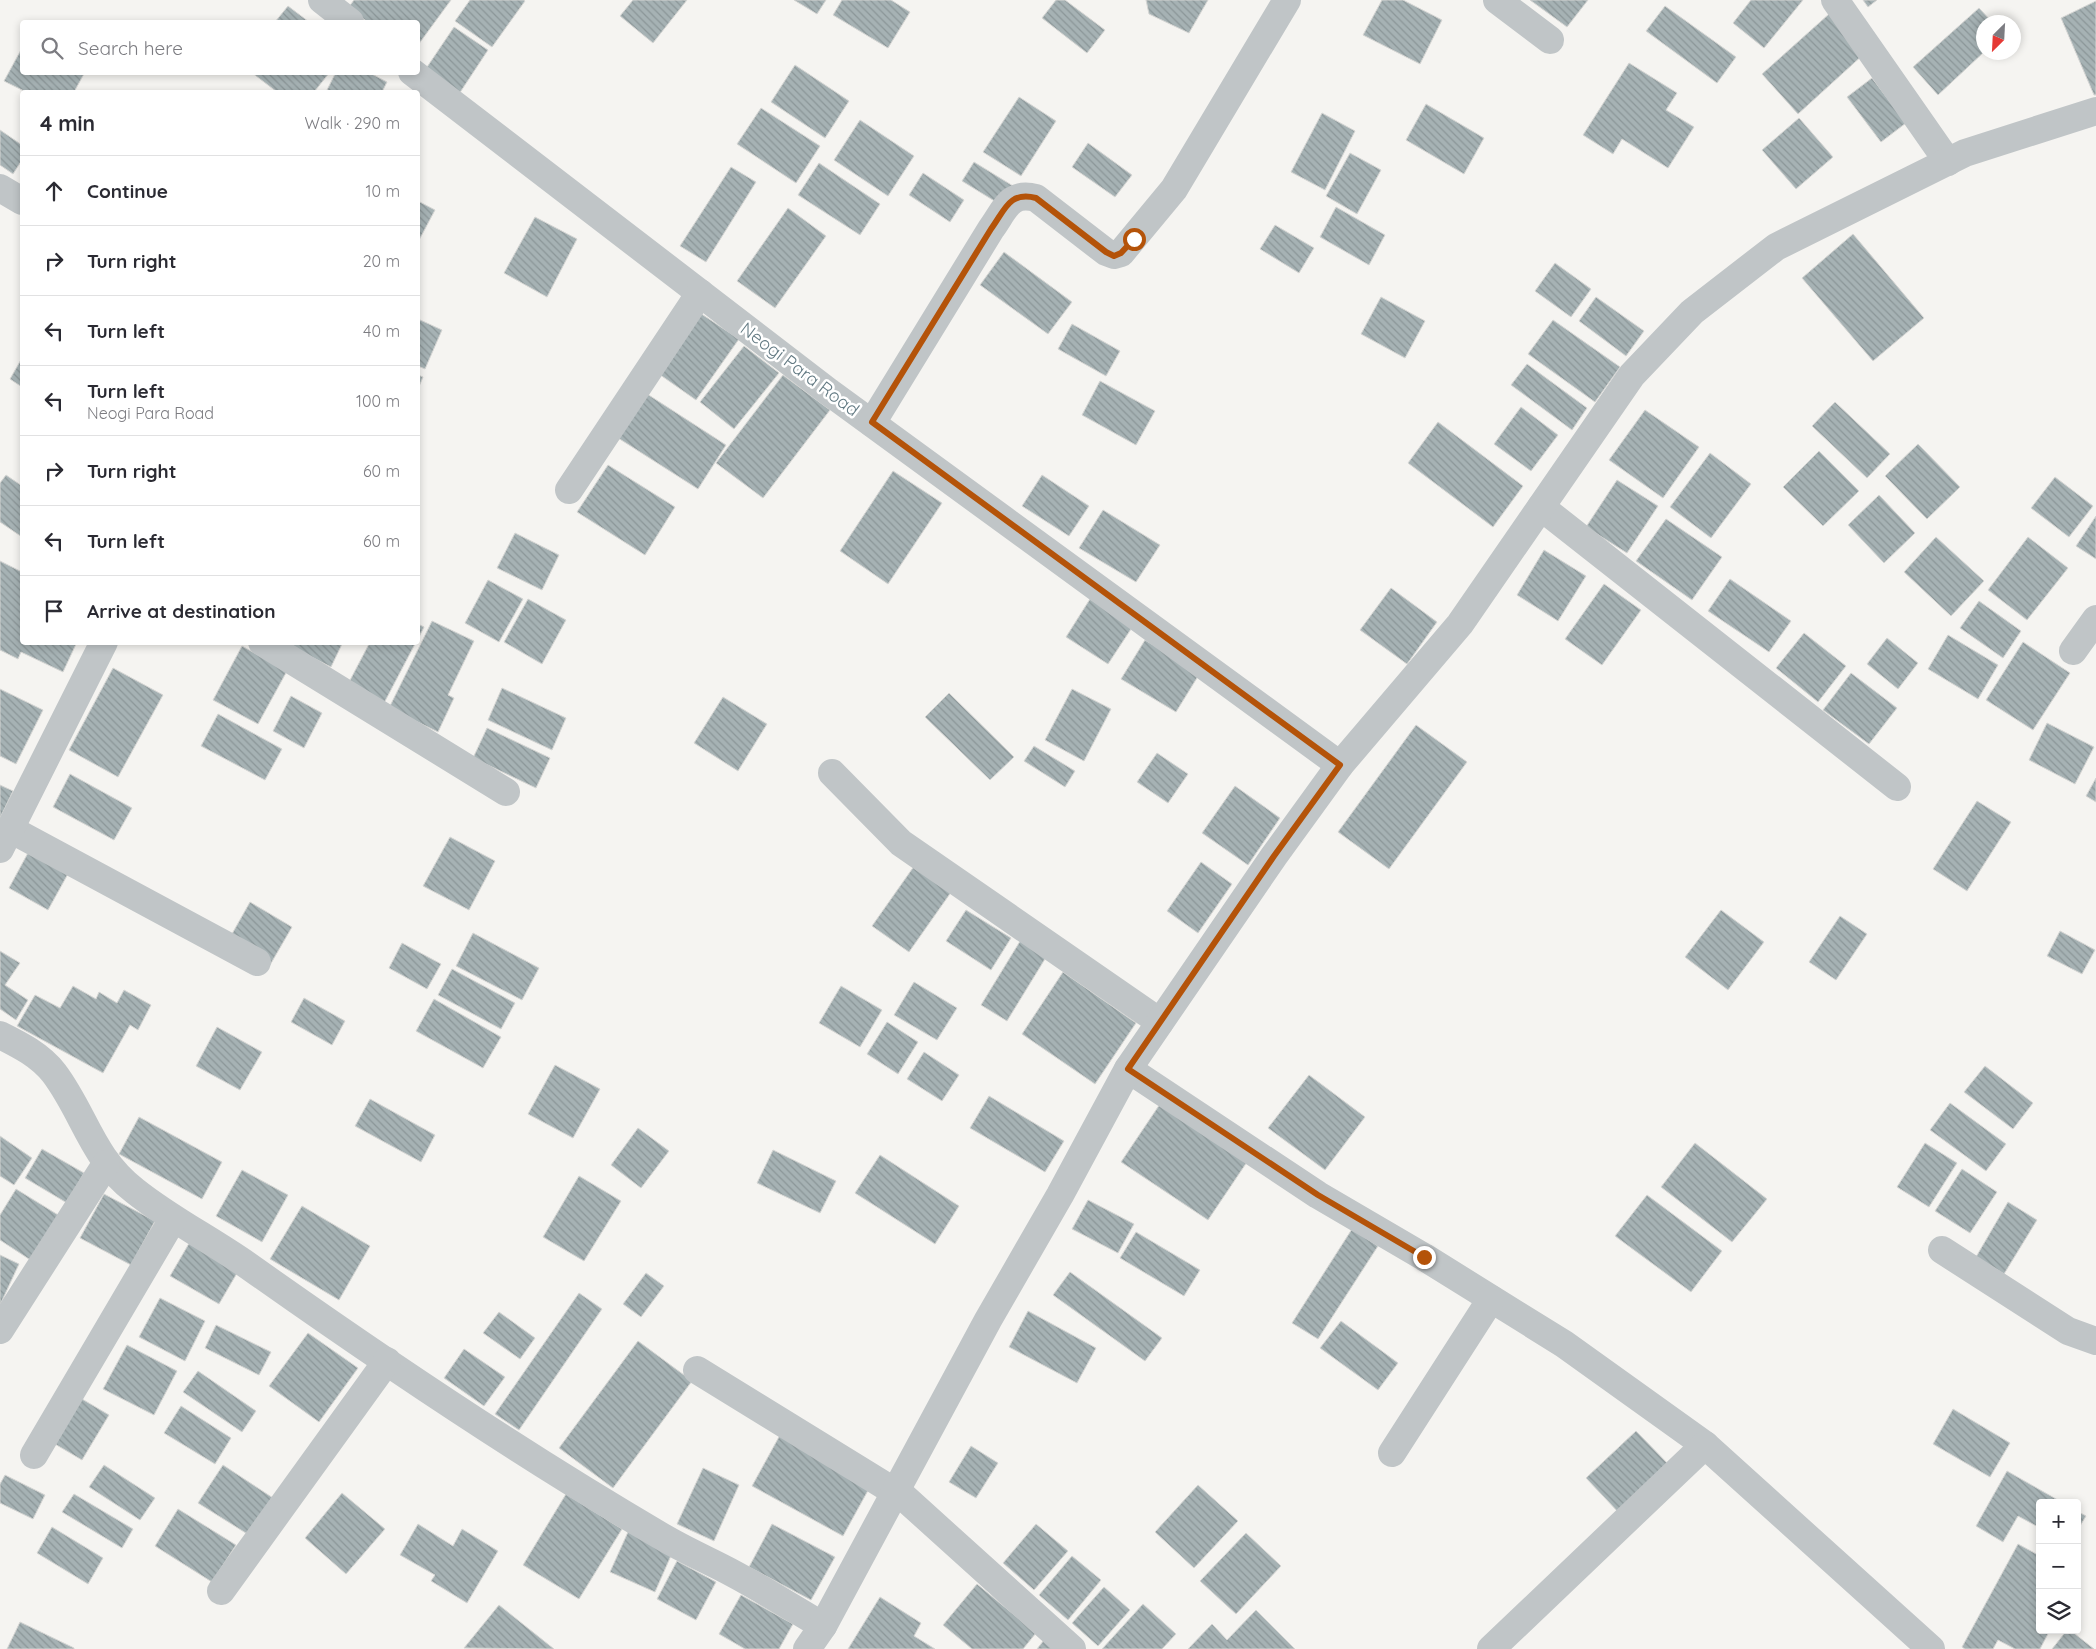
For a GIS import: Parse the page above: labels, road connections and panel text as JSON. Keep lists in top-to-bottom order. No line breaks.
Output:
{"streets":{"street":["Neogi Para Road"]},"north":"bottom left","page":{"search":"Search here","heading":["4 min","Walk · 290 m"],"list":[["Continue","10 m"],["Turn right","20 m"],["Turn left","40 m"],["Turn left","Neogi Para Road","100 m"],["Turn right","60 m"],["Turn left","60 m"],"Arrive at destination"],"map_buttons":["+","−"]}}
